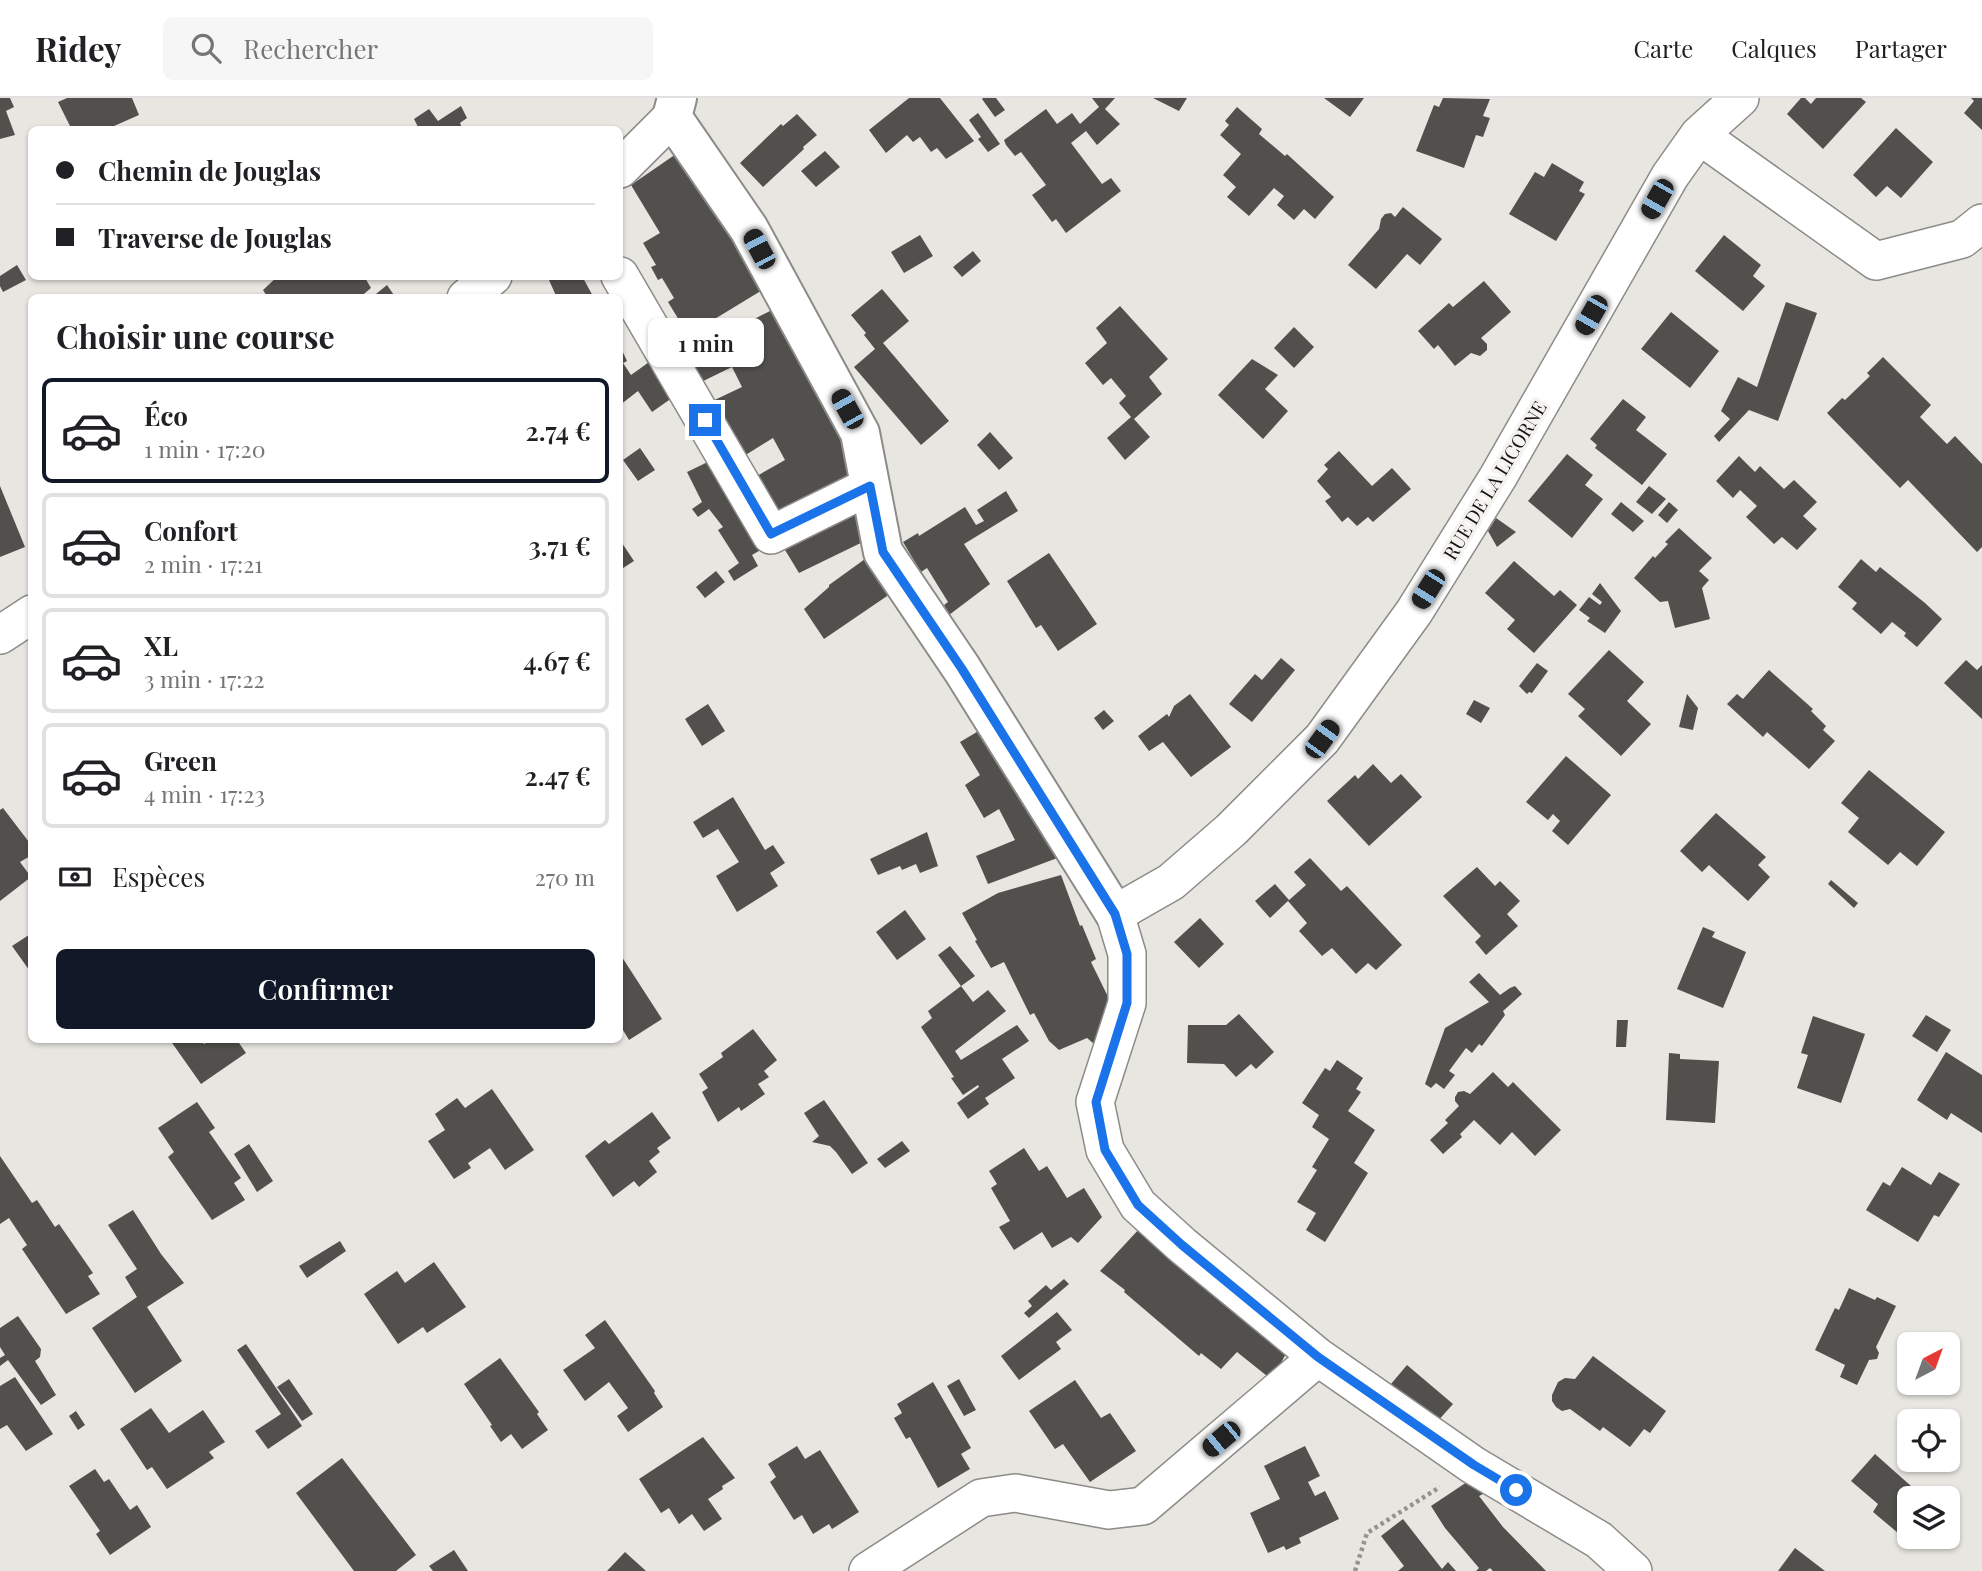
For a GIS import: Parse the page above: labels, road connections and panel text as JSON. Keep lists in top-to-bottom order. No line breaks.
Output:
{"streets":{"street":["RUE DE LA LICORNE"]},"north":"top right","page":{"header":"Ridey","search":"Rechercher","nav":["Carte","Calques","Partager"],"banner":["Chemin de Jouglas","Traverse de Jouglas"],"heading":"Choisir une course","bubble":"1 min","list":[{"name":"Éco","note":"1 min · 17:20","value":"2.74 €"},{"name":"Confort","note":"2 min · 17:21","value":"3.71 €"},{"name":"XL","note":"3 min · 17:22","value":"4.67 €"},{"name":"Green","note":"4 min · 17:23","value":"2.47 €"}],"pay":["Espèces","270 m"],"buttons":"Confirmer"}}
